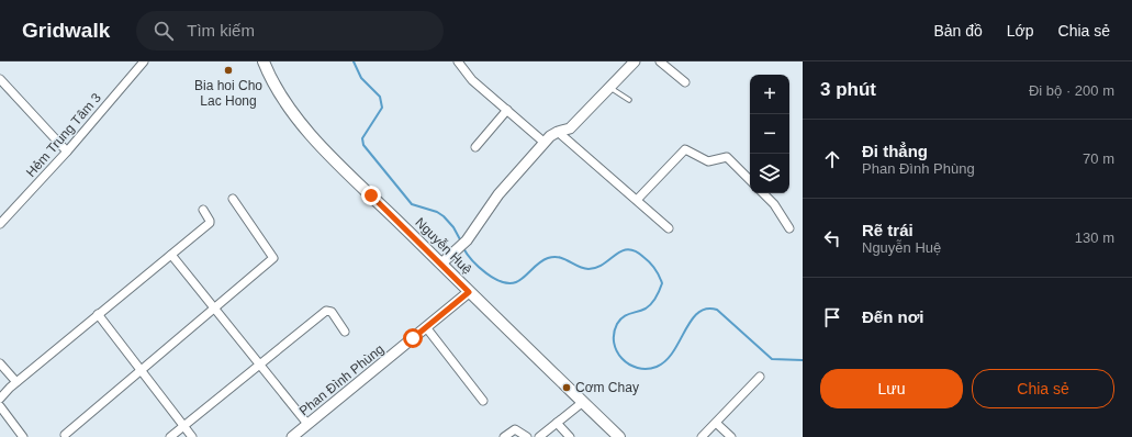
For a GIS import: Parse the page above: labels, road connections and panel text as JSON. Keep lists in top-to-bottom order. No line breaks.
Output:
{"streets":{"main road":["Nguyễn Huệ"],"street":["Hẻm Trung Tâm 3","Phan Đình Phùng"]},"crossings":[["Nguyễn Huệ","Phan Đình Phùng"]],"places":["Bia hoi Cho Lac Hong","Cơm Chay"],"page":{"header":"Gridwalk","search":"Tìm kiếm","nav":["Bản đồ","Lớp","Chia sẻ"],"heading":["3 phút","Đi bộ · 200 m"],"map_buttons":["+","−"],"list":[["Đi thẳng","Phan Đình Phùng","70 m"],["Rẽ trái","Nguyễn Huệ","130 m"],"Đến nơi"],"buttons":["Lưu","Chia sẻ"]}}
